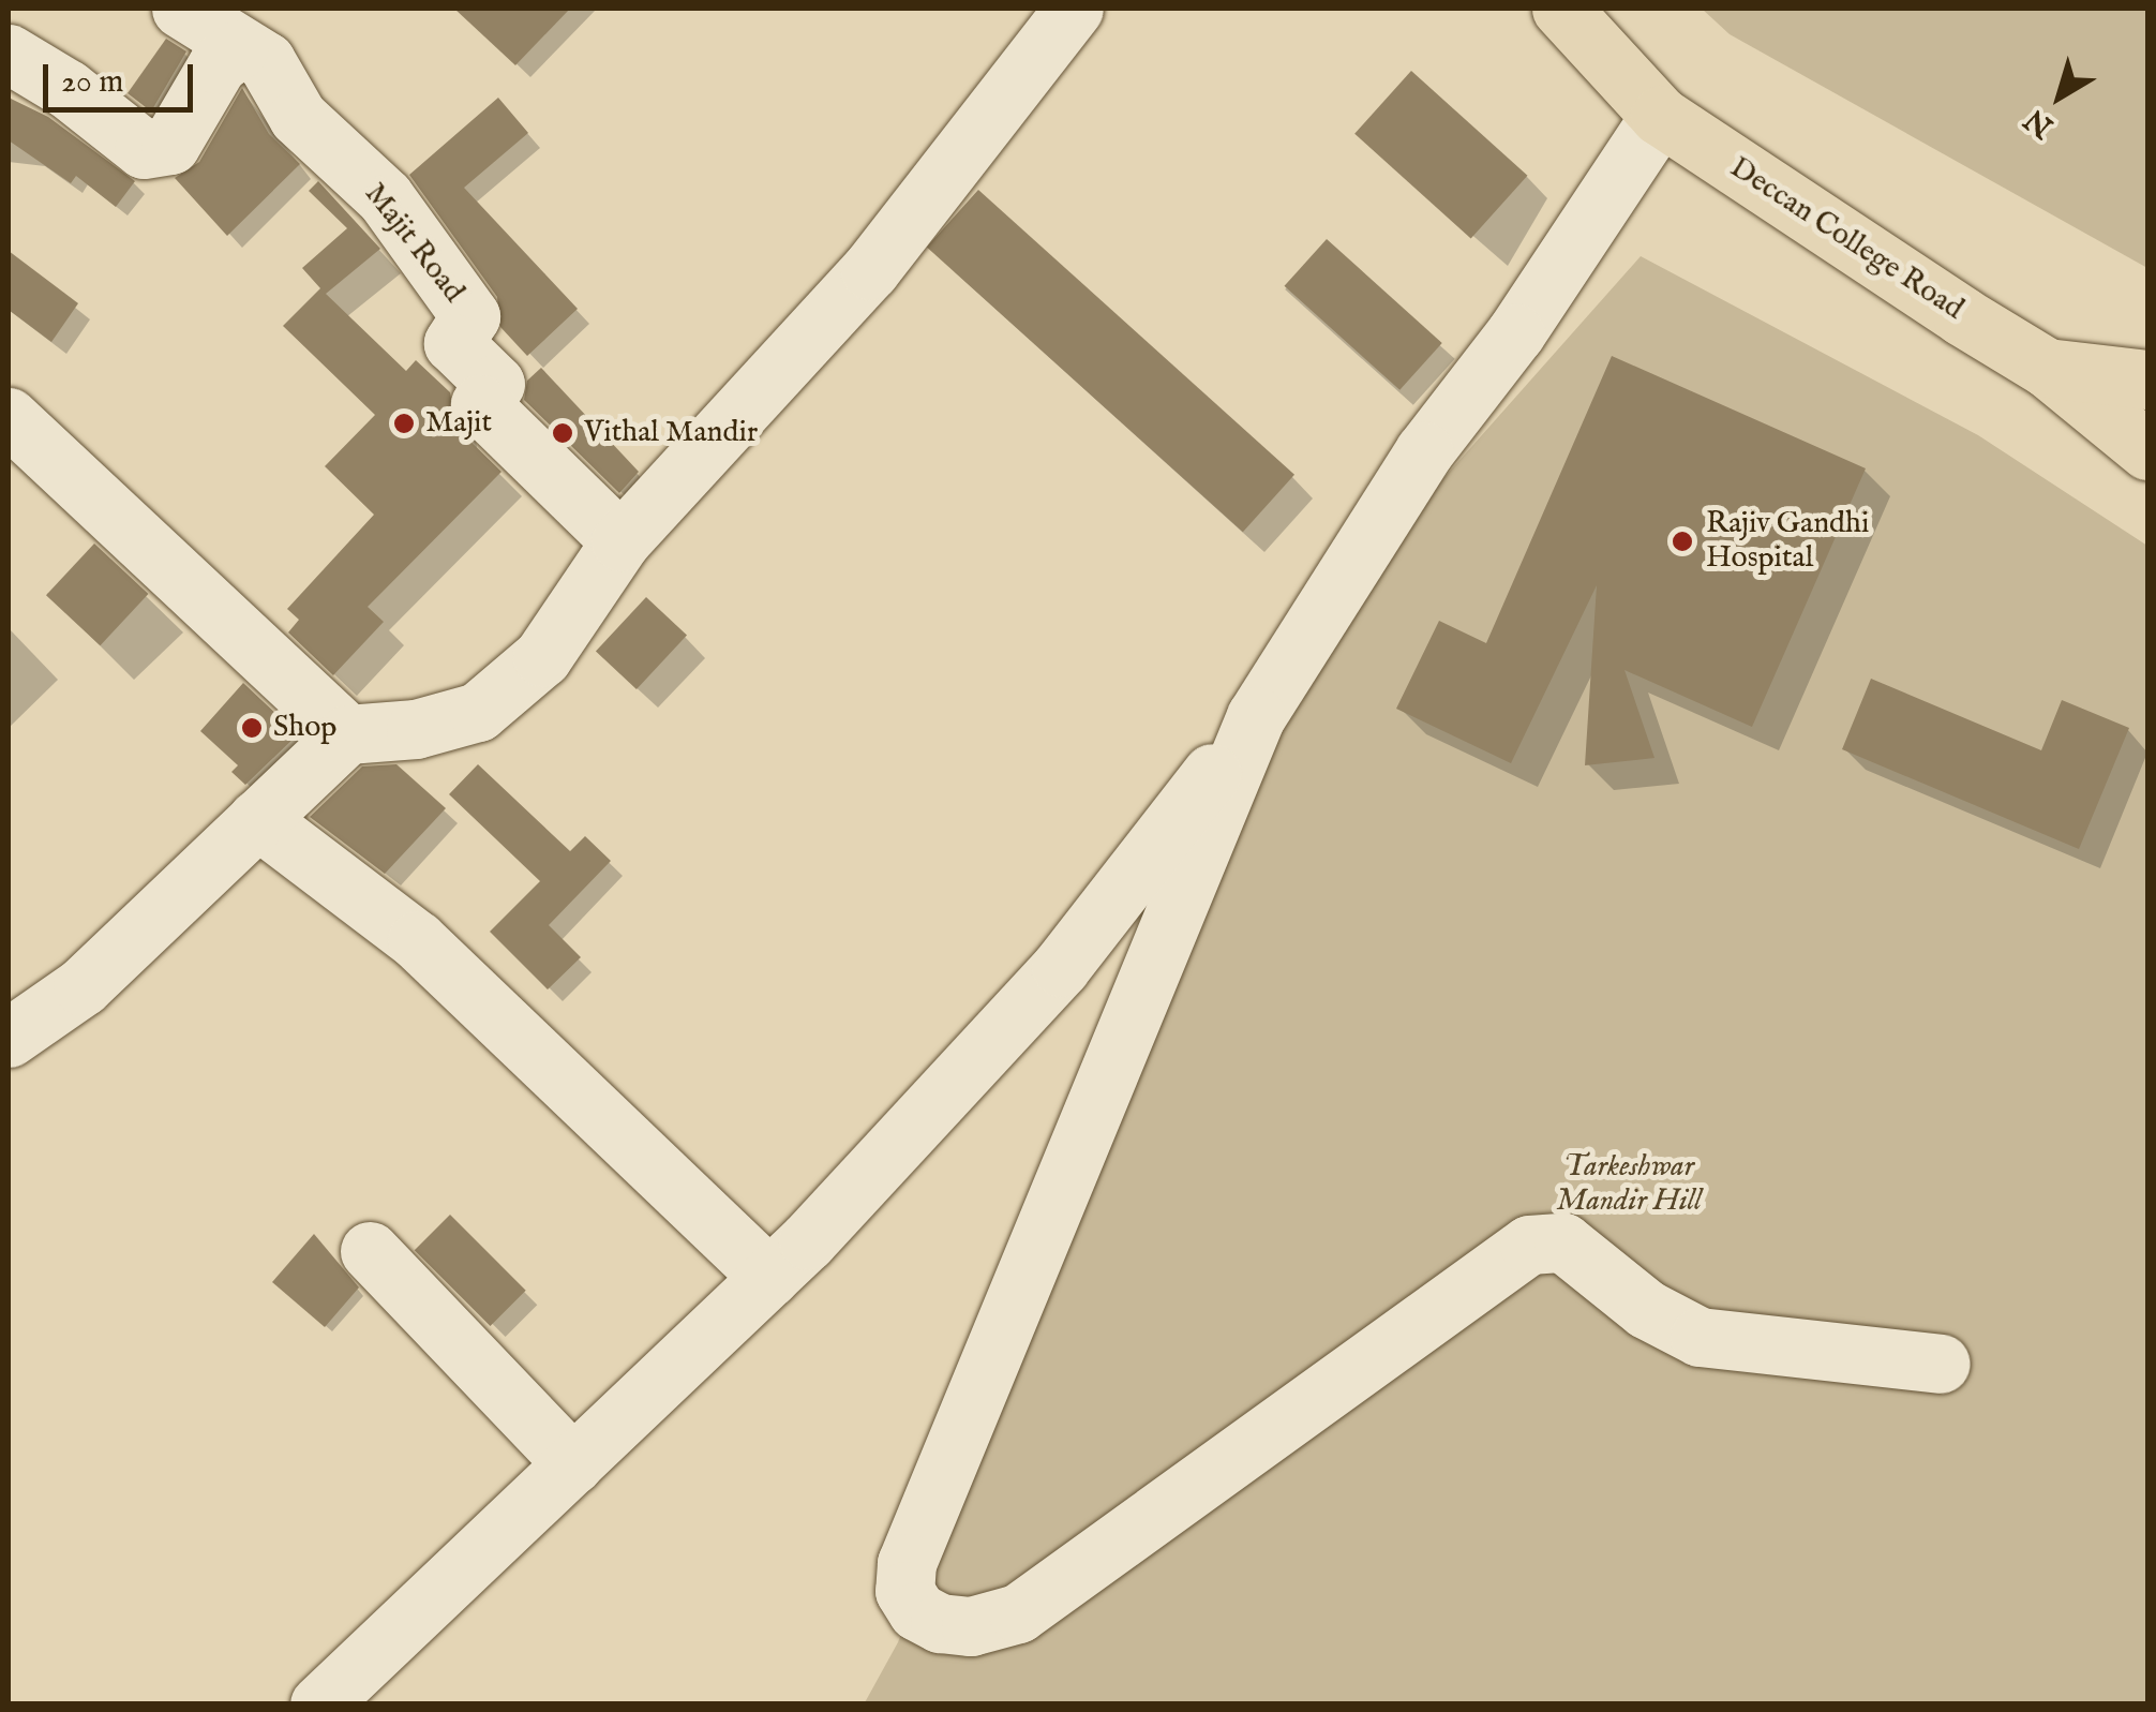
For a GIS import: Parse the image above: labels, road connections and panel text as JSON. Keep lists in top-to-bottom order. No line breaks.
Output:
{"streets":{"main road":["Deccan College Road"],"street":["Majit Road"]},"parks":["Tarkeshwar Mandir Hill"],"places":["Majit","Vithal Mandir","Rajiv Gandhi Hospital","Shop"],"scale_bar":"20 m","north":"bottom left"}
